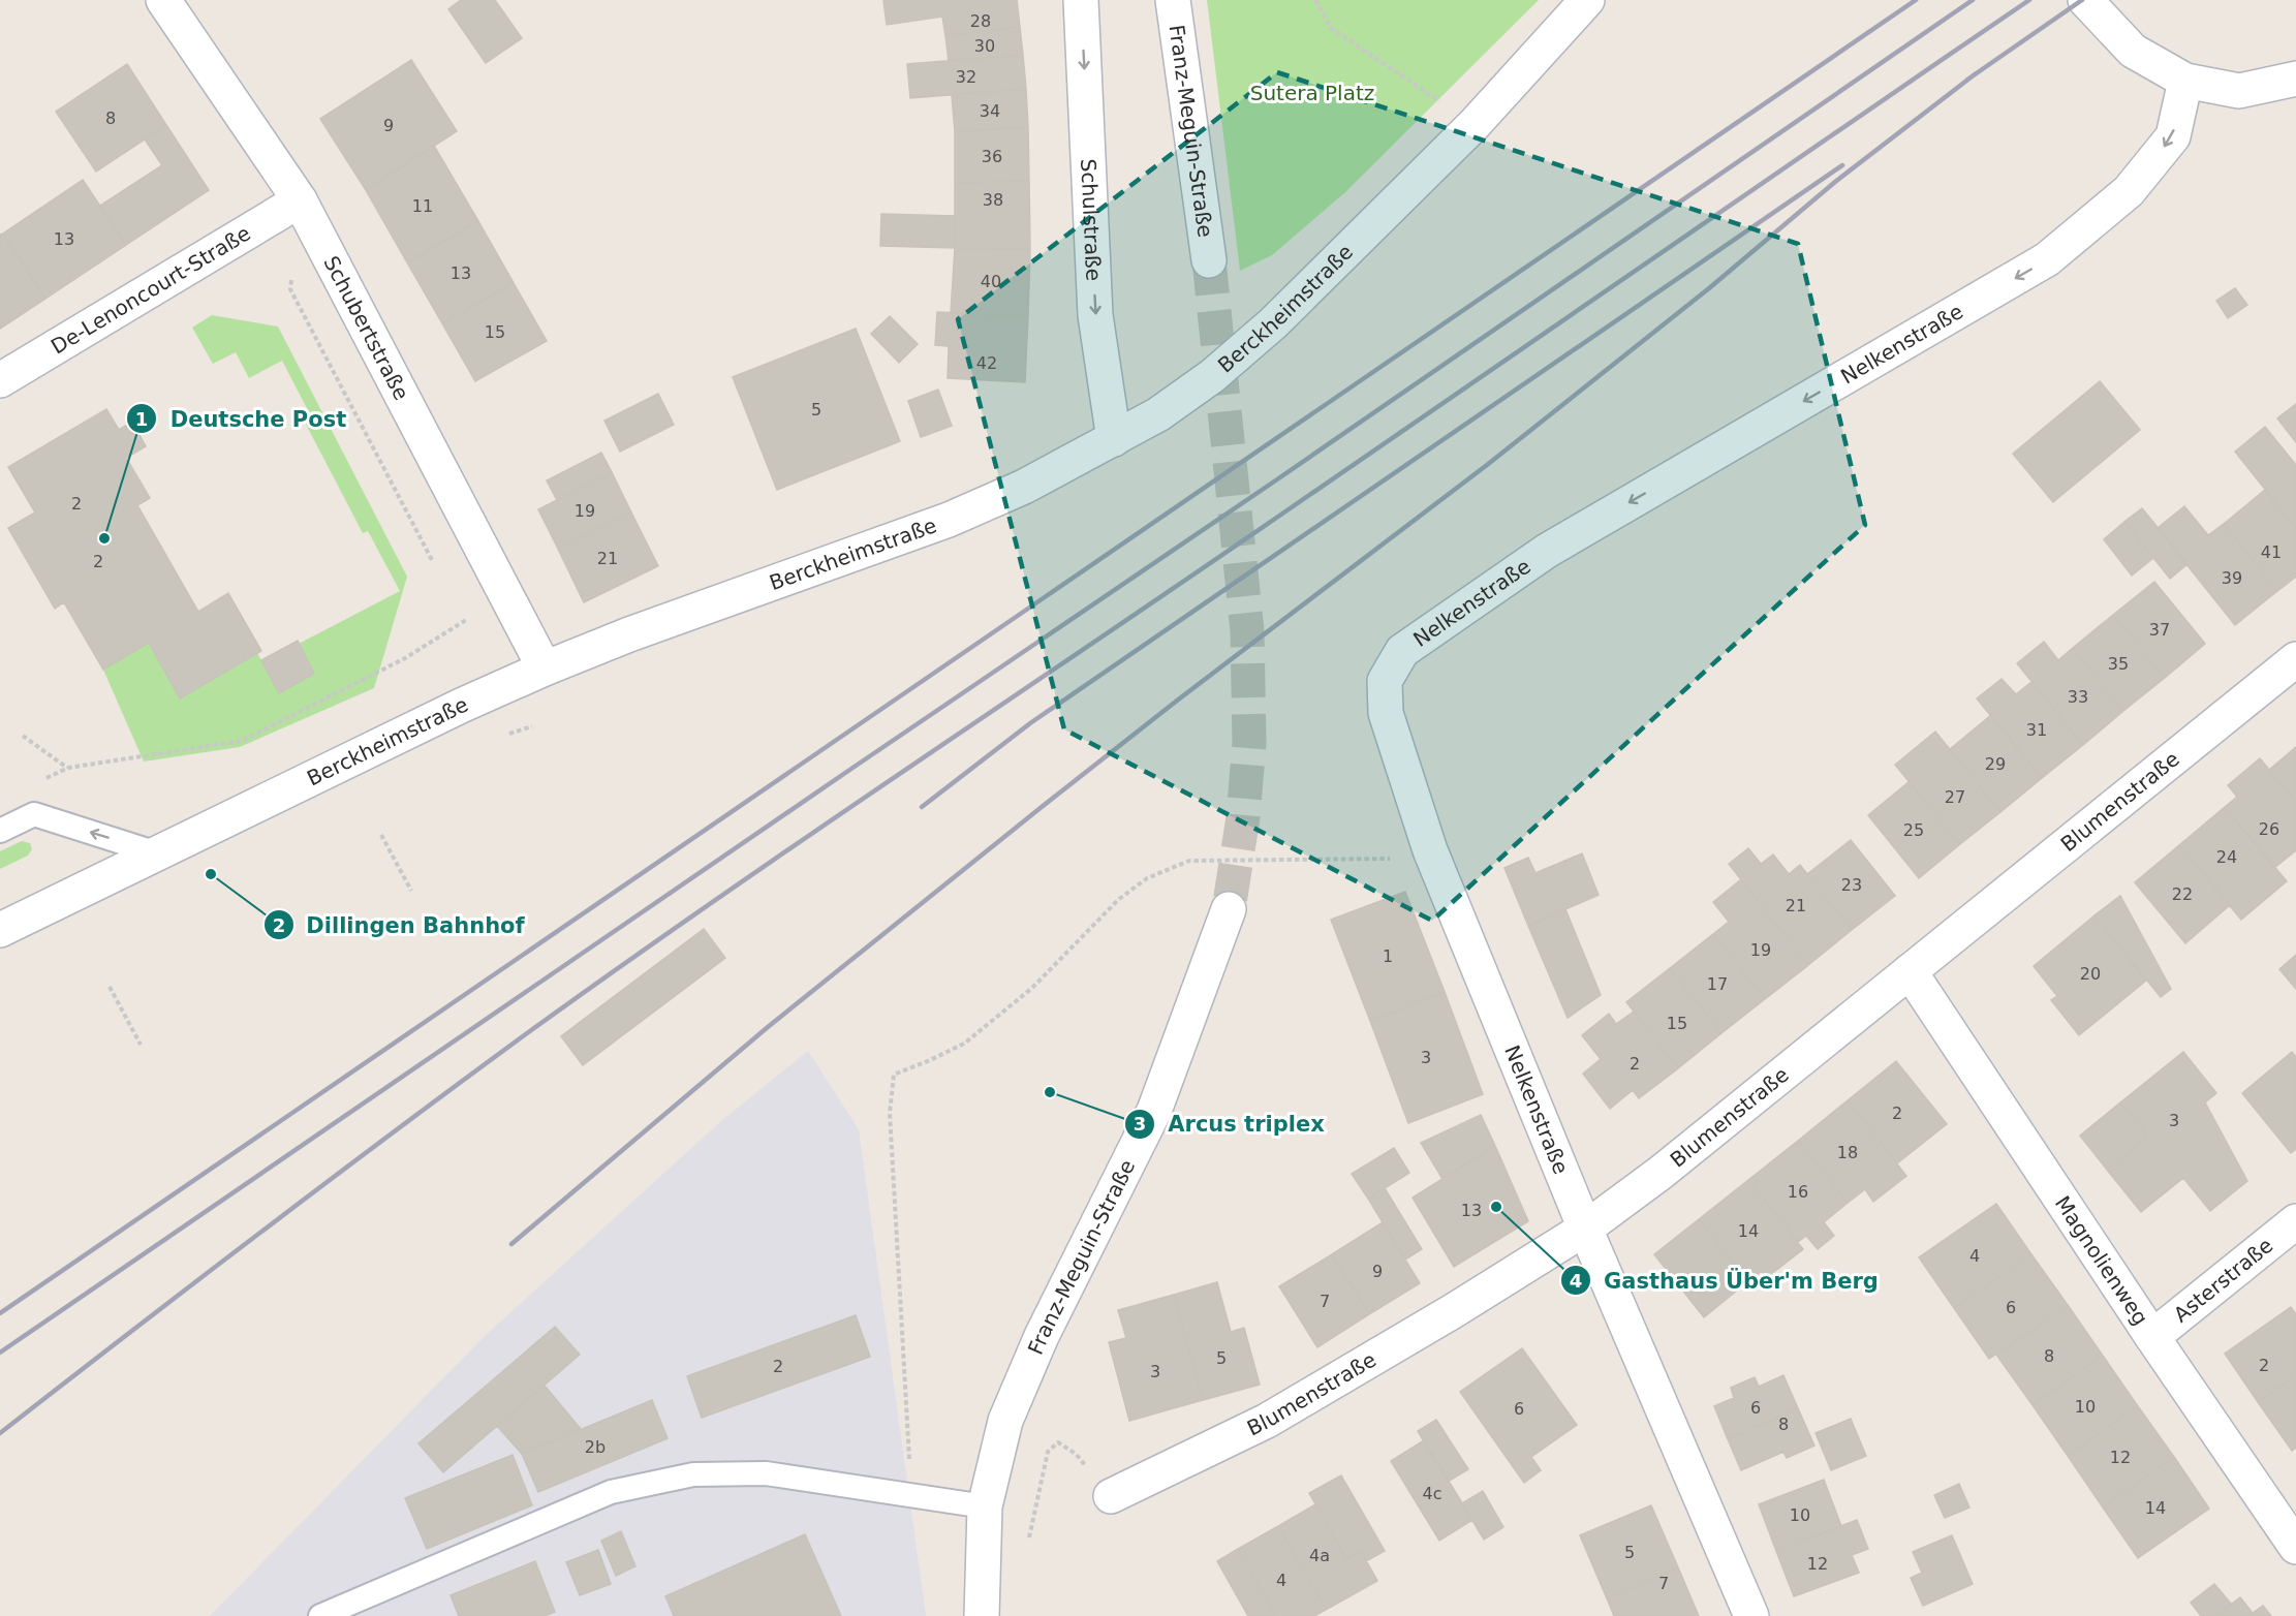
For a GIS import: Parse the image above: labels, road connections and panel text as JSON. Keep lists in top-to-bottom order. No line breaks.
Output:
{"streets":{"street":["Franz-Meguin-Straße","Schulstraße","De-Lenoncourt-Straße","Berckheimstraße","Schubertstraße","Nelkenstraße","Blumenstraße","Magnolienweg","Asterstraße"]},"crossings":[["Schulstraße","Berckheimstraße"],["De-Lenoncourt-Straße","Schubertstraße"],["Berckheimstraße","Schubertstraße"],["Nelkenstraße","Blumenstraße"],["Blumenstraße","Magnolienweg"],["Magnolienweg","Asterstraße"]],"one_way":["Schulstraße","Nelkenstraße"],"parks":["Sutera Platz"],"places":["Deutsche Post","Dillingen Bahnhof","Arcus triplex","Gasthaus Über'm Berg"],"house_numbers":["28","30","32","34","8","9","36","38","11","13","13","40","15","42","5","2","19","41","21","2","39","37","35","33","31","29","27","26","25","24","23","22","21","19","1","20","17","15","3","2","2","3","18","16","13","14","4","9","7","6","8","5","2","2","3","10","6","6","8","2b","12","4c","14","10","5","4a","12","4","7"]}
